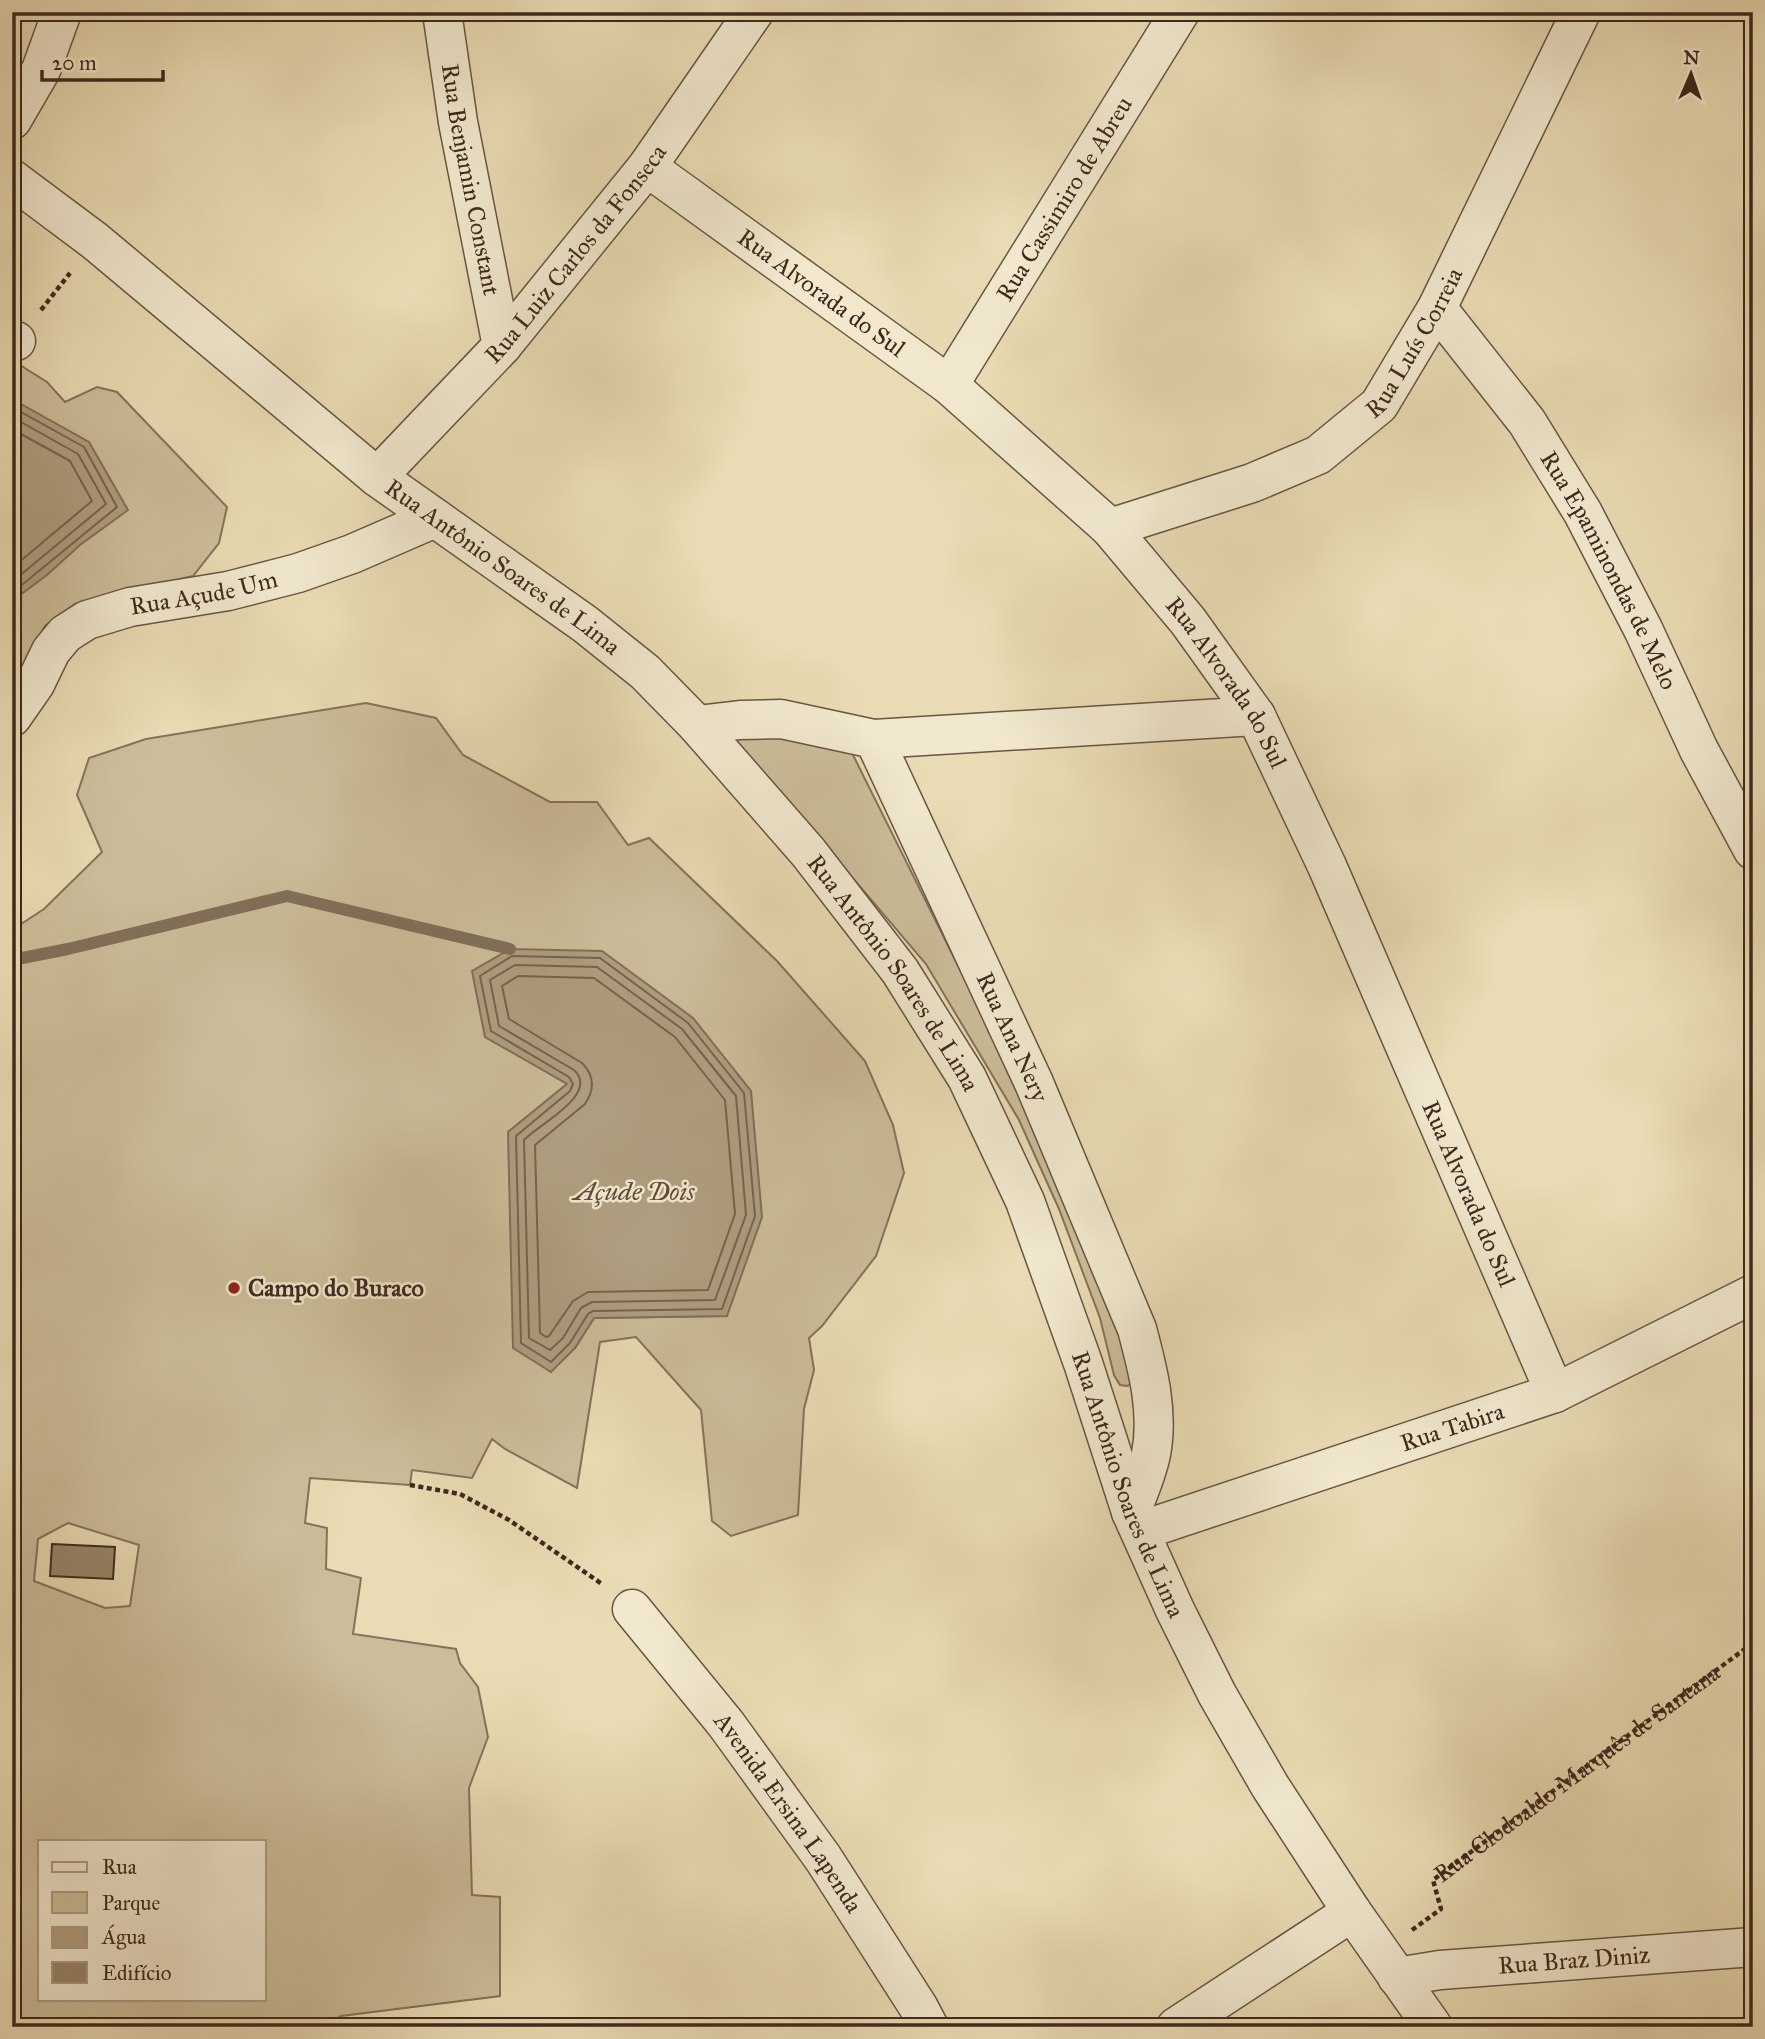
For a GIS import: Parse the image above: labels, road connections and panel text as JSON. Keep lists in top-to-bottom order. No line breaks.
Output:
{"streets":{"street":["Rua Benjamin Constant","Rua Cassimiro de Abreu","Rua Luiz Carlos da Fonseca","Rua Alvorada do Sul","Rua Luís Correia","Rua Antônio Soares de Lima","Rua Epaminondas de Melo","Rua Açude Um","Rua Ana Nery","Rua Tabira","Avenida Ersina Lapenda","Rua Braz Diniz"],"path":["Rua Clodoaldo Marquês de Santana"]},"crossings":[["Rua Benjamin Constant","Rua Luiz Carlos da Fonseca"],["Rua Cassimiro de Abreu","Rua Alvorada do Sul"],["Rua Luiz Carlos da Fonseca","Rua Alvorada do Sul"],["Rua Luiz Carlos da Fonseca","Rua Antônio Soares de Lima"],["Rua Alvorada do Sul","Rua Luís Correia"],["Rua Alvorada do Sul","Rua Tabira"],["Rua Luís Correia","Rua Epaminondas de Melo"],["Rua Antônio Soares de Lima","Rua Açude Um"],["Rua Antônio Soares de Lima","Rua Ana Nery"],["Rua Antônio Soares de Lima","Rua Tabira"],["Rua Antônio Soares de Lima","Rua Braz Diniz"],["Rua Ana Nery","Rua Tabira"],["Rua Clodoaldo Marquês de Santana","Rua Braz Diniz"]],"water":["Açude Dois"],"places":["Campo do Buraco"],"legend":["Rua","Parque","Água","Edifício"],"scale_bar":"20 m","north":"top"}
